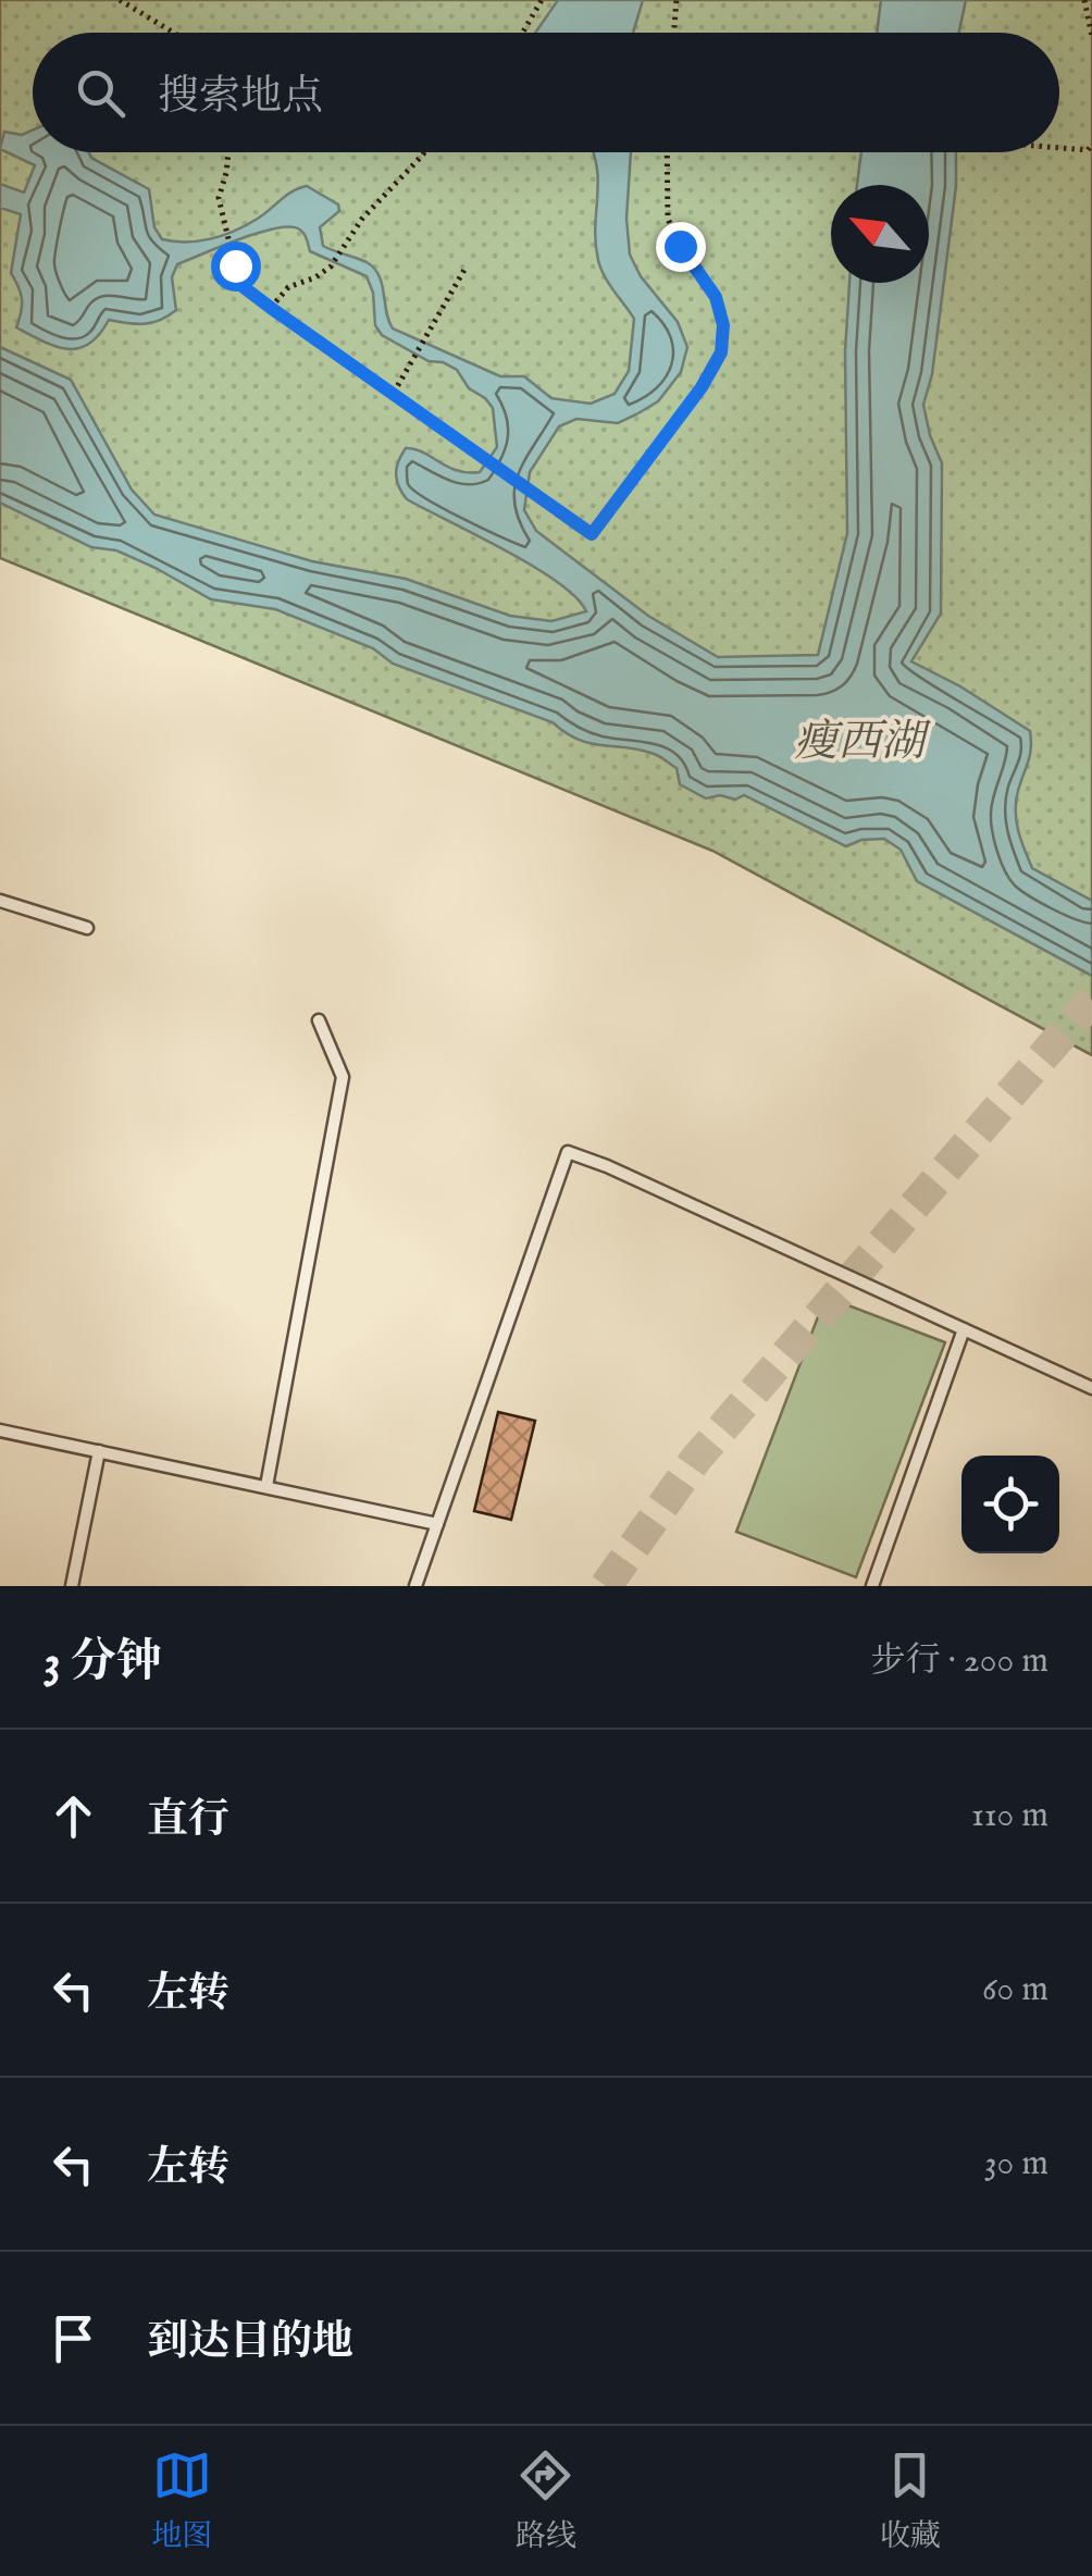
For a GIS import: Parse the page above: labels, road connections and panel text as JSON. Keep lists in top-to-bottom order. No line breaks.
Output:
{"water":["瘦西湖"],"north":"top left","page":{"search":"搜索地点","heading":["3 分钟","步行 · 200 m"],"list":[["直行","110 m"],["左转","60 m"],["左转","30 m"],"到达目的地"],"nav":["地图","路线","收藏"]}}
